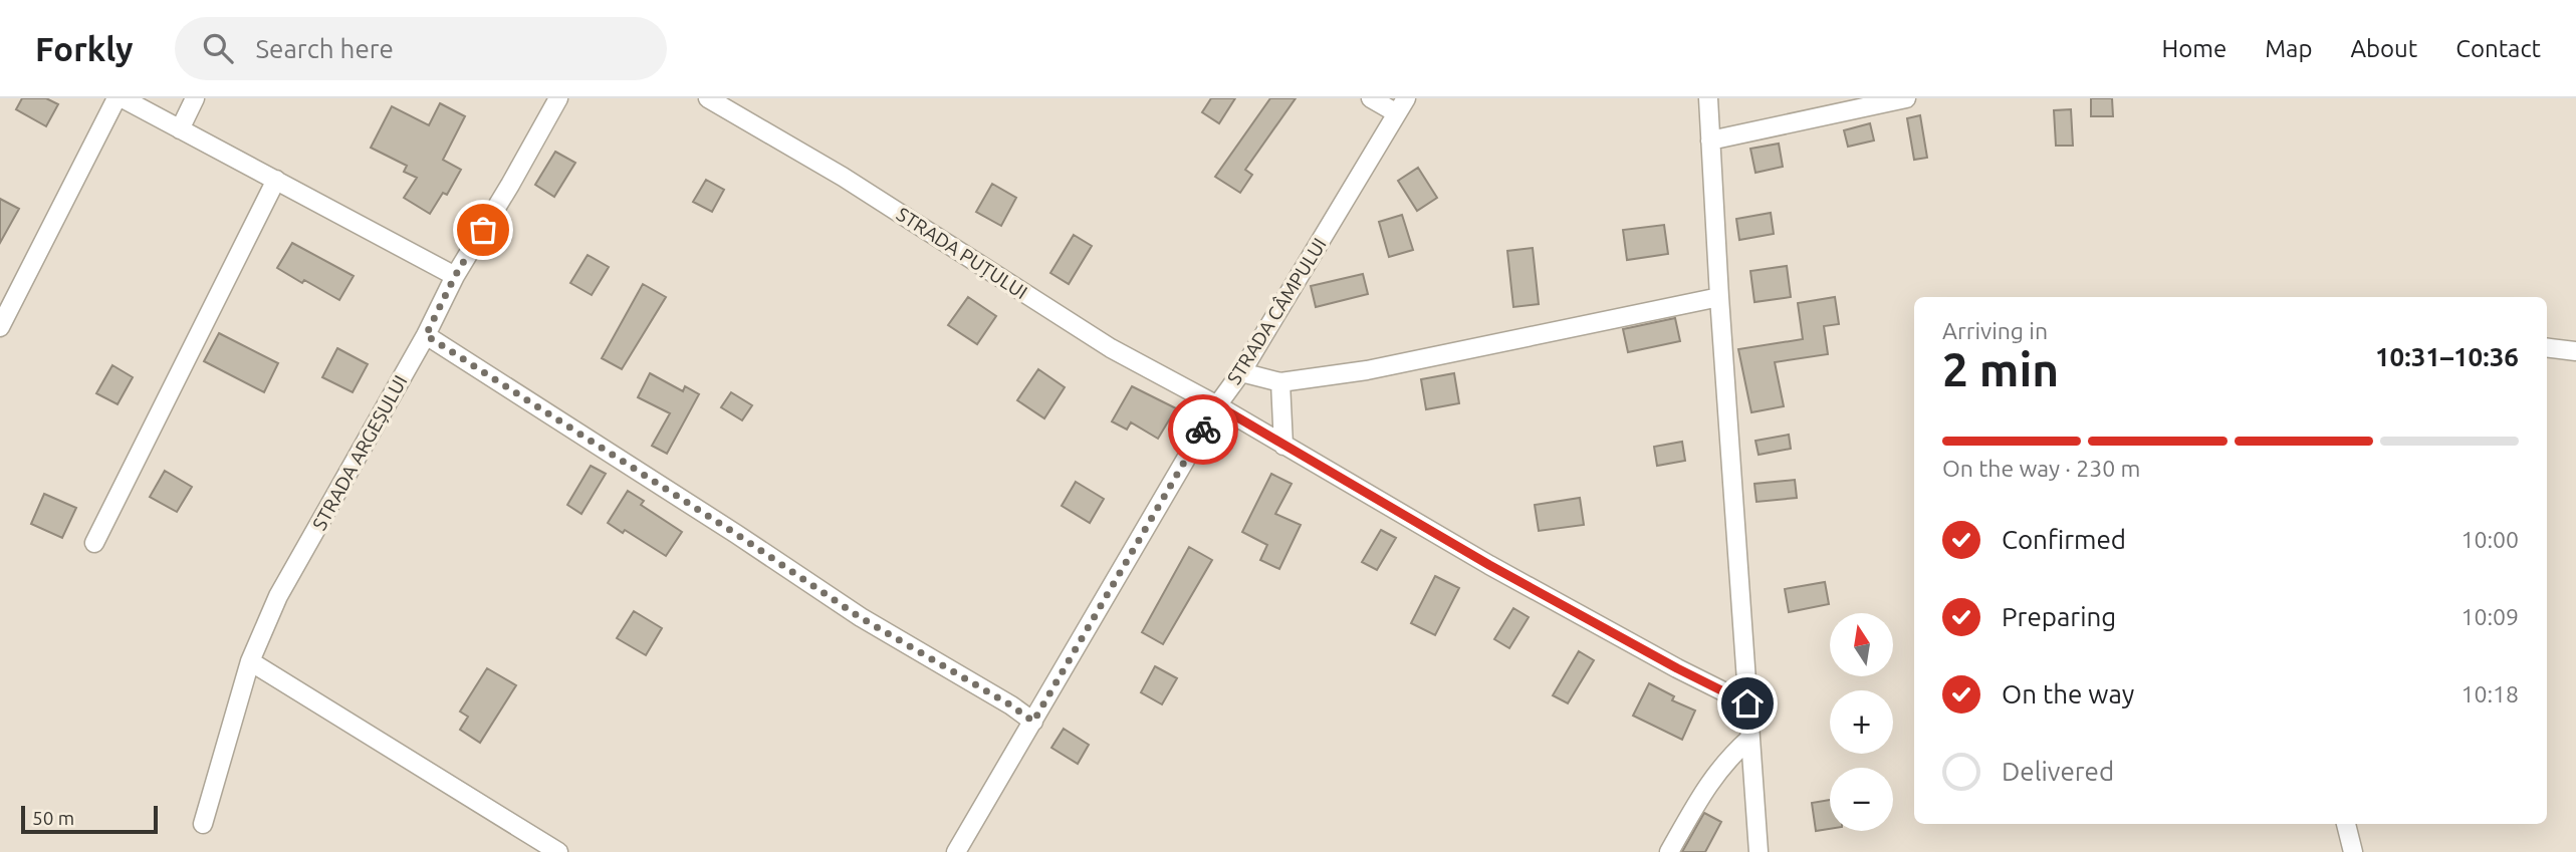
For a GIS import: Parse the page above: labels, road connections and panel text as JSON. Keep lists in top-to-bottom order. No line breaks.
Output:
{"streets":{"street":["STRADA PUȚULUI","STRADA CÂMPULUI","STRADA ARGEȘULUI"]},"crossings":[["STRADA PUȚULUI","STRADA CÂMPULUI"]],"scale_bar":"50 m","north":"top","page":{"header":"Forkly","search":"Search here","nav":["Home","Map","About","Contact"],"heading":["2 min","Arriving in","10:31–10:36"],"bar":"On the way · 230 m","list":[["Confirmed","10:00"],["Preparing","10:09"],["On the way","10:18"],"Delivered"],"map_buttons":["+","−"],"scale":"50 m"}}
